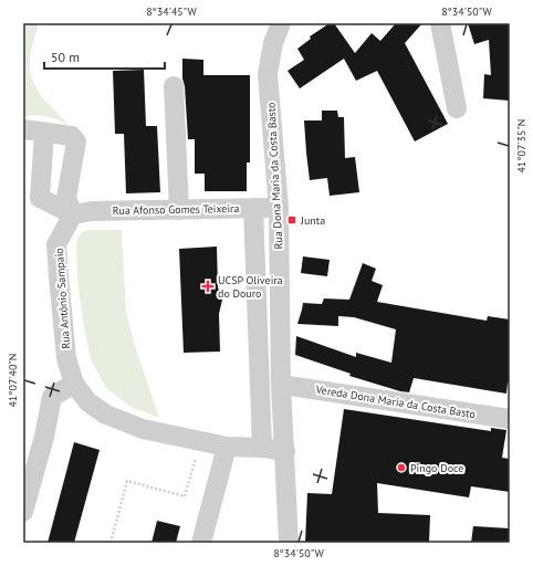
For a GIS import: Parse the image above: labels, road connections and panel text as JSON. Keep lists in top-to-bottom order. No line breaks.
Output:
{"streets":{"street":["Rua Dona Maria da Costa Basto","Rua Afonso Gomes Teixeira","Rua António Sampaio","Vereda Dona Maria da Costa Basto"]},"crossings":[["Rua Dona Maria da Costa Basto","Rua Afonso Gomes Teixeira"],["Rua Dona Maria da Costa Basto","Vereda Dona Maria da Costa Basto"],["Rua Afonso Gomes Teixeira","Rua António Sampaio"]],"places":{"transit":["Junta"],"health":["UCSP Oliveira do Douro"],"other":["Pingo Doce"]},"scale_bar":"50 m","coordinates":["8°34'45\"W","8°34'50\"W","41°07'35\"N","41°07'40\"N"]}
